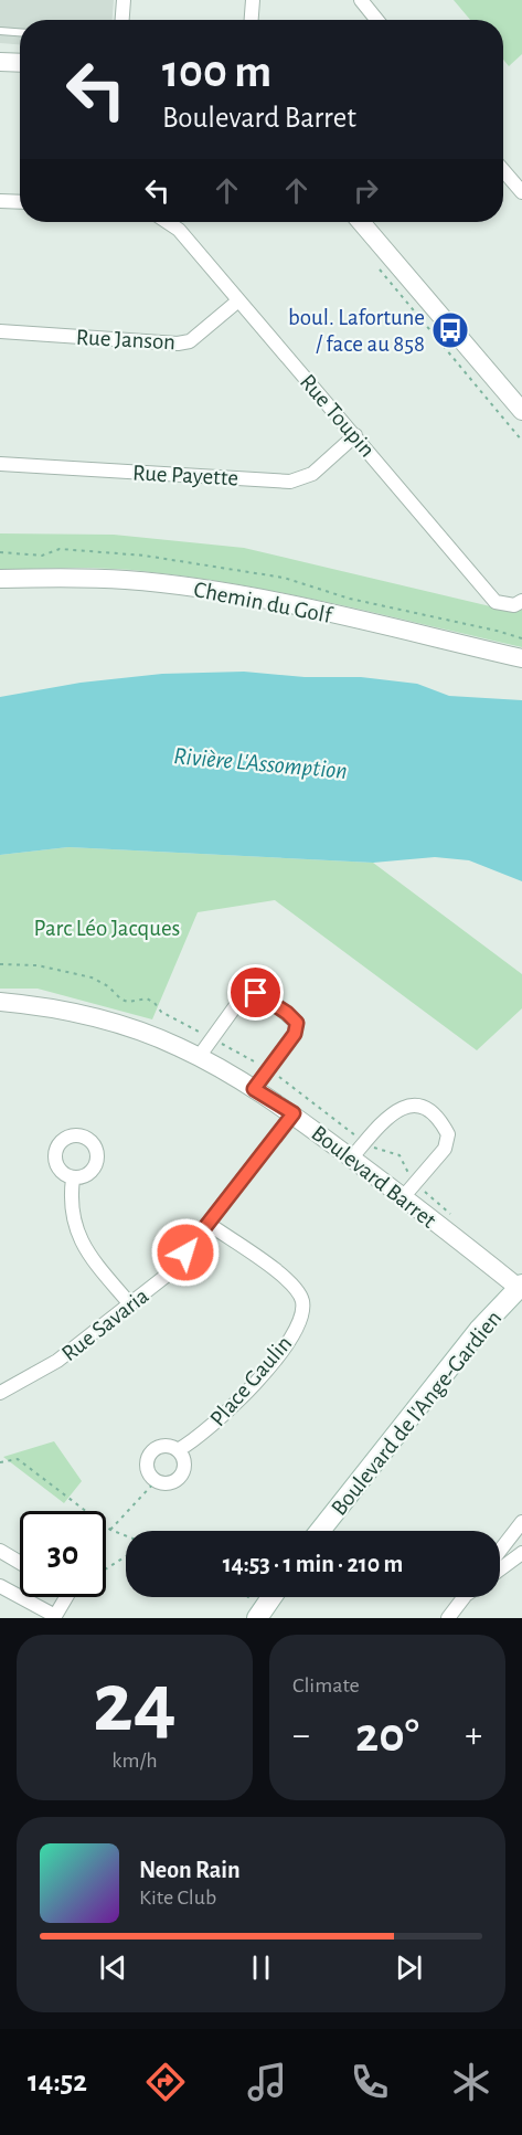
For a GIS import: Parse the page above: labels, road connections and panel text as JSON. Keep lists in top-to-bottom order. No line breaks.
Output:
{"streets":{"main road":["Boulevard de l'Ange-Gardien"],"street":["Rue Janson","Rue Toupin","Rue Payette","Chemin du Golf","Boulevard Barret","Rue Savaria","Place Gaulin"]},"crossings":[["Rue Janson","Rue Toupin"],["Rue Toupin","Rue Payette"],["Boulevard Barret","Rue Savaria"],["Boulevard Barret","Boulevard de l'Ange-Gardien"],["Rue Savaria","Place Gaulin"]],"water":["Rivière L'Assomption"],"parks":["Parc Léo Jacques"],"places":{"bus stop":["boul. Lafortune / face au 858"]},"page":{"turn":["100 m","Boulevard Barret"],"limit":"30","trip":"14:53 · 1 min · 210 m","tile":[["24","km/h"],"Climate"],"heat":["−","20°","+"],"song":["Neon Rain","Kite Club"],"tabs":"14:52"}}
